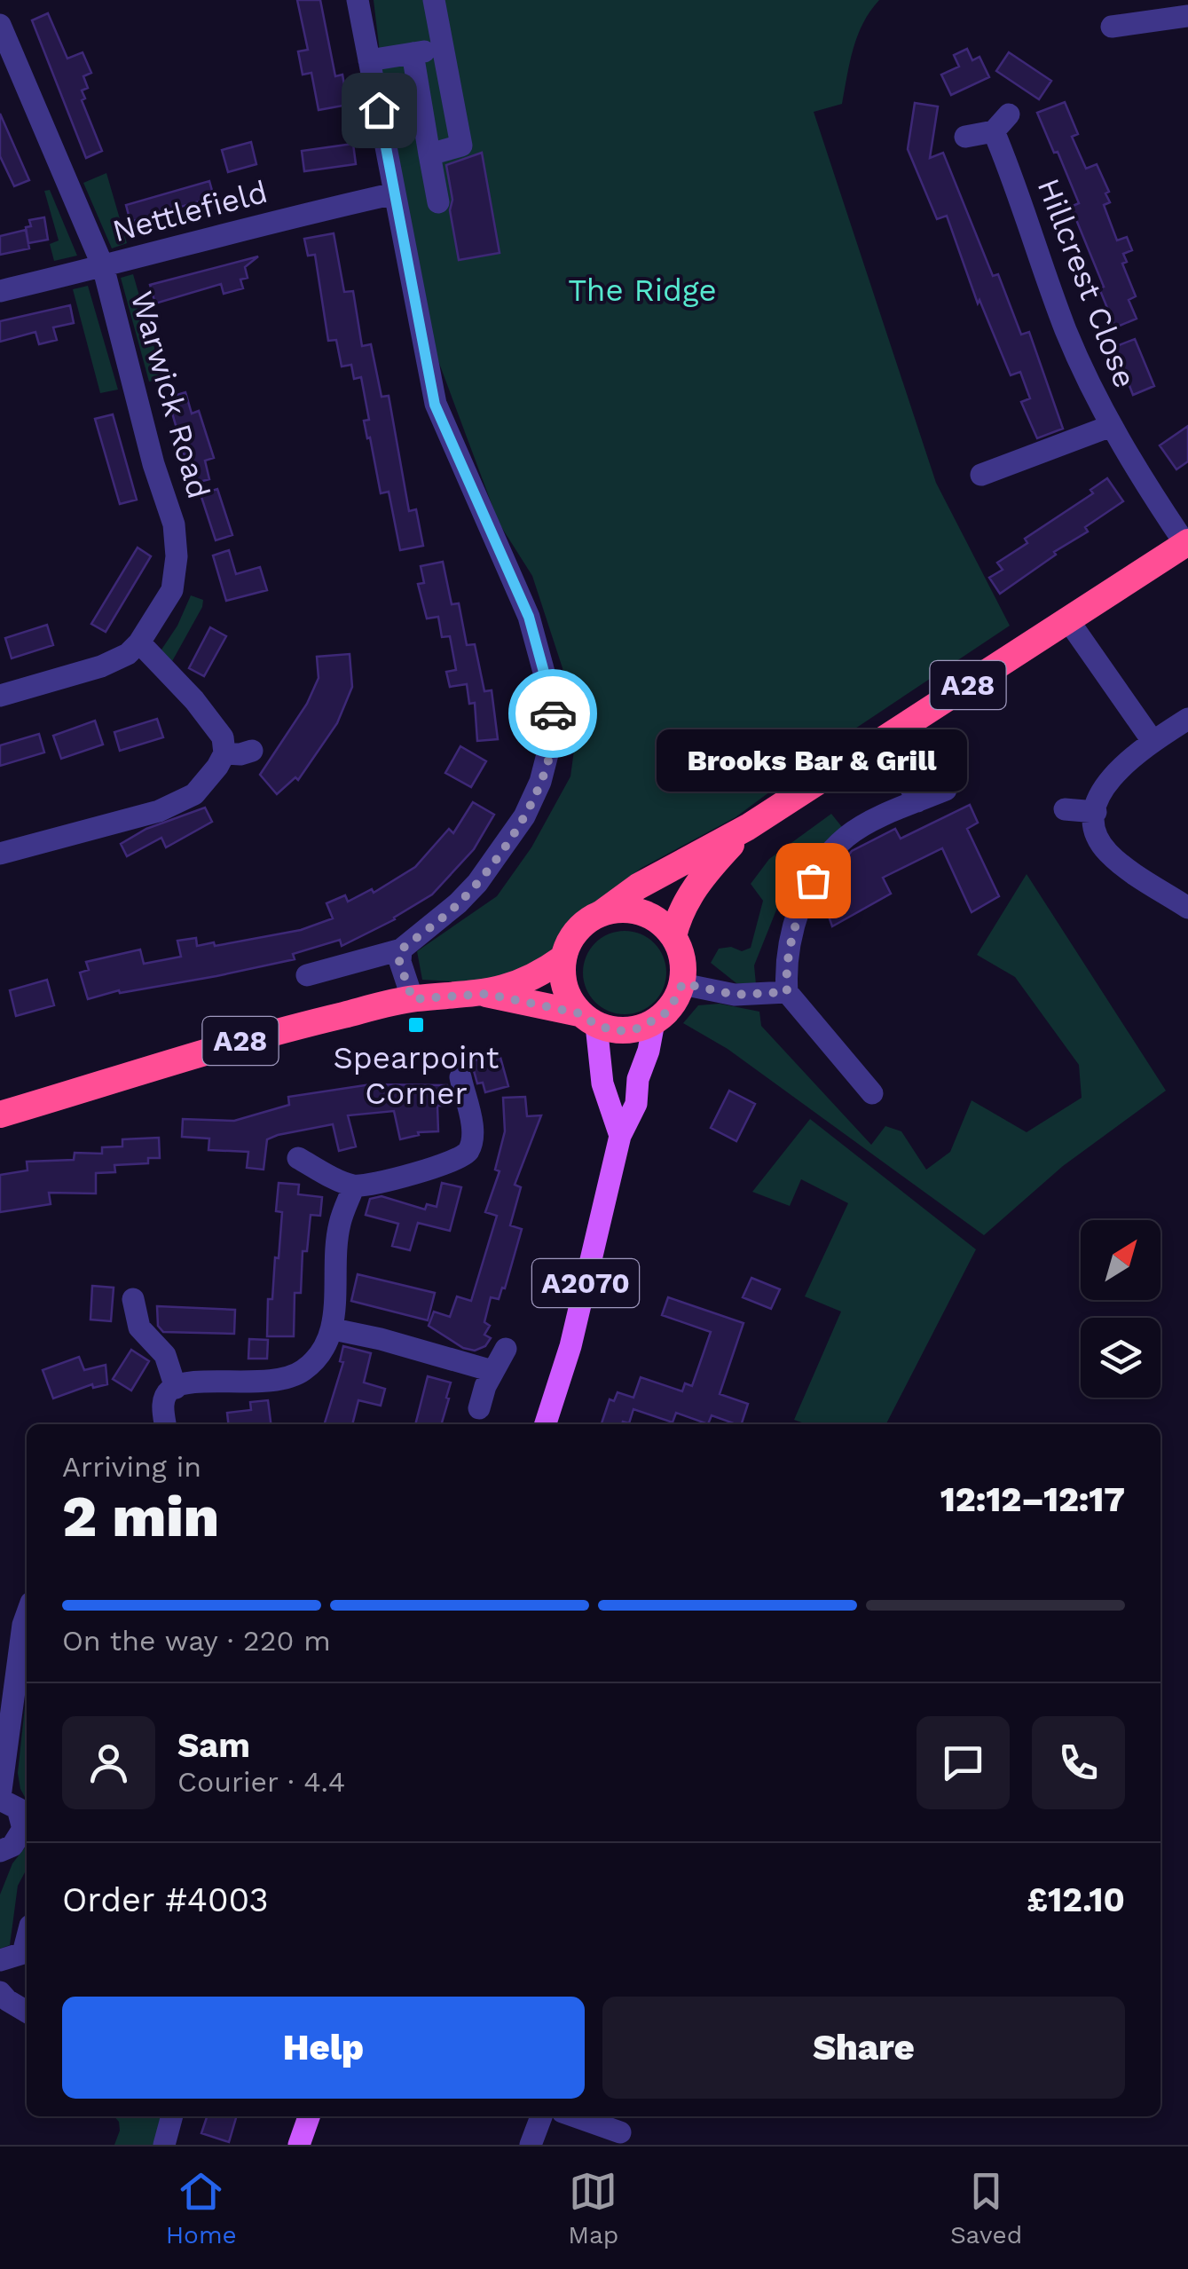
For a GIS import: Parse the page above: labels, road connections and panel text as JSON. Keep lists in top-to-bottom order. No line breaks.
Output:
{"streets":{"highway":["A28"],"main road":["A2070"],"street":["Nettlefield","Hillcrest Close","Warwick Road"]},"crossings":[["Nettlefield","Warwick Road"],["Hillcrest Close","A28"],["A28","A2070"]],"parks":["The Ridge"],"places":{"other":["Brooks Bar & Grill"],"transit":["Spearpoint Corner"]},"north":"top right","page":{"bubble":"Brooks Bar & Grill","heading":["2 min","Arriving in","12:12–12:17"],"panel":["Sam","Courier · 4.4","Order #4003","£12.10"],"bar":"On the way · 220 m","buttons":["Help","Share"],"tabs":["Home","Map","Saved"]}}
